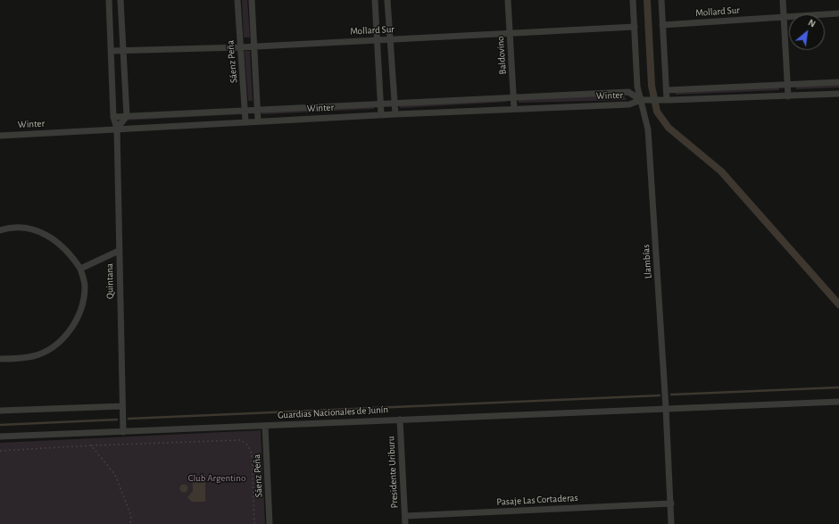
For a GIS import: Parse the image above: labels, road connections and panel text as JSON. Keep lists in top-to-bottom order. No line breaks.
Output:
{"streets":{"street":["Mollard Sur","Baldovino","Sáenz Peña","Winter","Llambías","Quintana","Guardias Nacionales de Junín","Presidente Uriburu","Pasaje Las Cortaderas"]},"crossings":[["Mollard Sur","Baldovino"],["Mollard Sur","Sáenz Peña"],["Mollard Sur","Llambías"],["Mollard Sur","Quintana"],["Baldovino","Winter"],["Sáenz Peña","Winter"],["Sáenz Peña","Guardias Nacionales de Junín"],["Winter","Llambías"],["Winter","Quintana"],["Llambías","Guardias Nacionales de Junín"],["Llambías","Pasaje Las Cortaderas"],["Quintana","Guardias Nacionales de Junín"],["Guardias Nacionales de Junín","Presidente Uriburu"],["Presidente Uriburu","Pasaje Las Cortaderas"]],"parks":["Club Argentino"],"north":"top right"}
